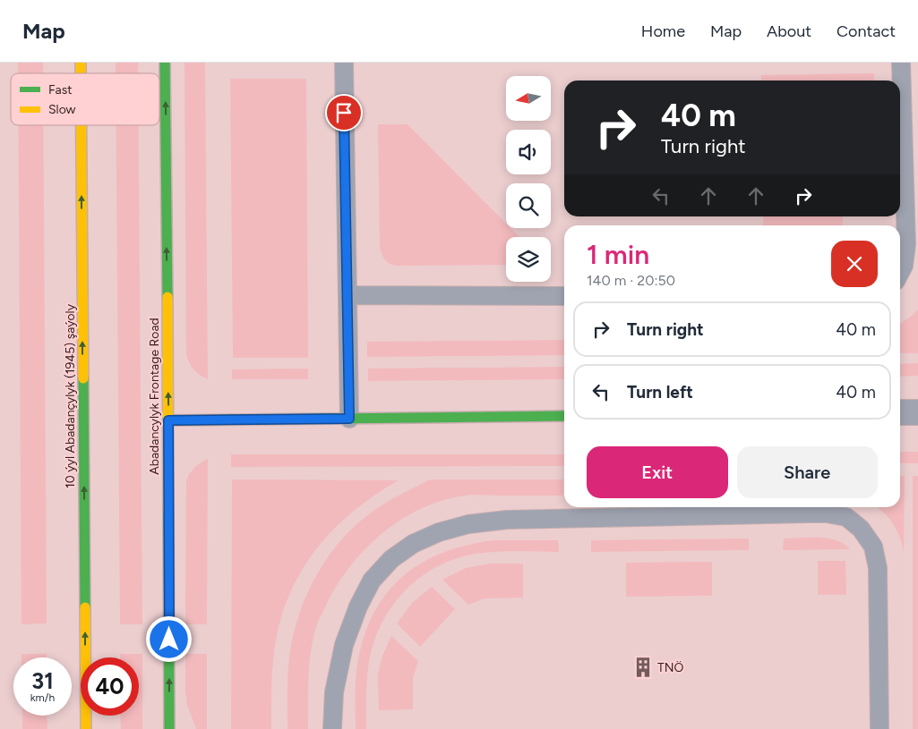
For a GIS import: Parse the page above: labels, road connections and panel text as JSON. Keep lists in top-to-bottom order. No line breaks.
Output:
{"streets":{"street":["10 ýyl Abadançylyk (1945) şaýoly","Abadancylyk Frontage Road"]},"one_way":["10 ýyl Abadançylyk (1945) şaýoly","Abadancylyk Frontage Road"],"places":{"building":["TNÖ"]},"legend":["Fast","Slow"],"north":"left","page":{"header":"Map","nav":["Home","Map","About","Contact"],"turn":["40 m","Turn right"],"heading":["1 min","140 m · 20:50"],"list":[{"name":"Turn right","value":"40 m"},{"name":"Turn left","value":"40 m"}],"buttons":["Exit","Share"],"speed":"31 km/h","limit":"40"}}
